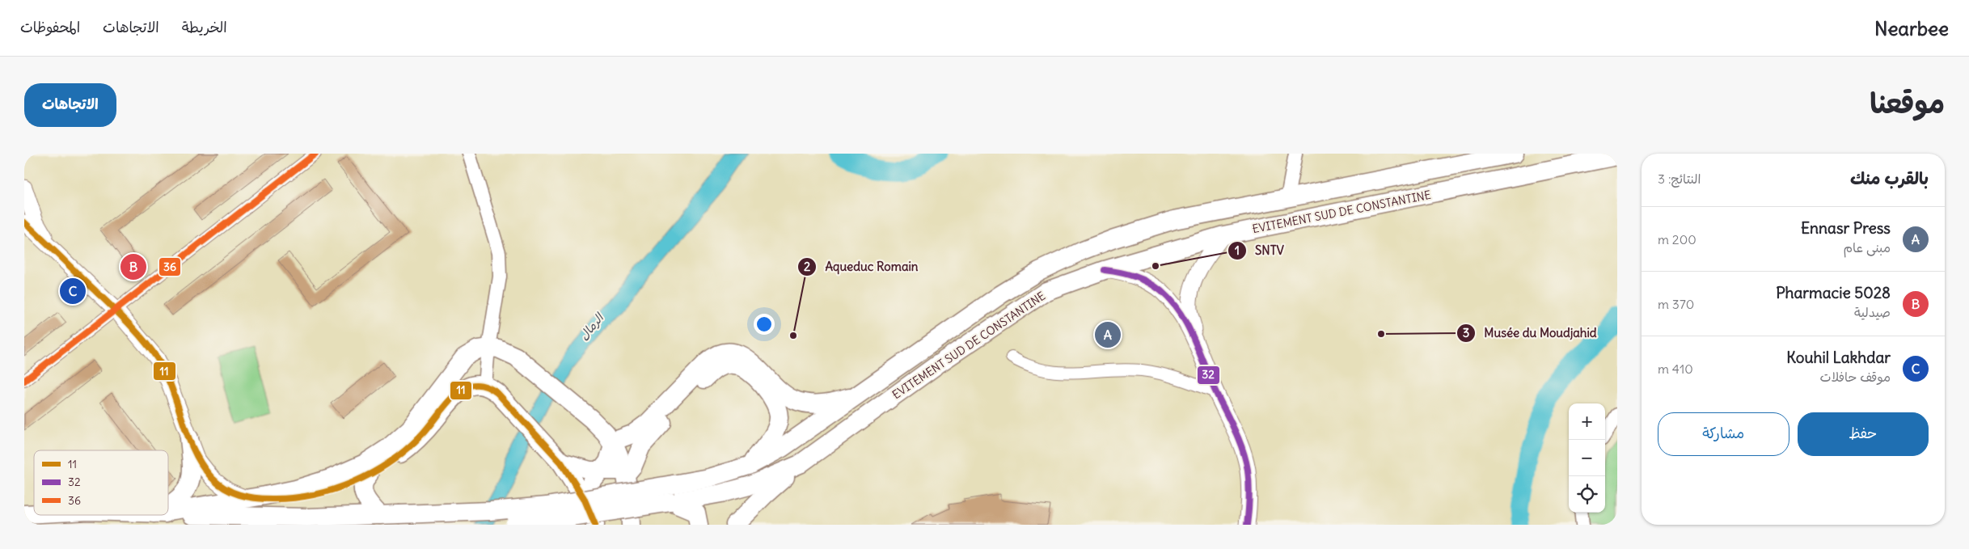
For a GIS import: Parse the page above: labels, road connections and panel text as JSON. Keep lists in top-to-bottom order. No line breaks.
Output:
{"streets":{"highway":["EVITEMENT SUD DE CONSTANTINE"]},"water":["الرمال"],"places":["SNTV","Musée du Moudjahid","Aqueduc Romain"],"lines":["transit line 36","transit line 11","transit line 32"],"legend":["11","32","36"],"page":{"header":"Nearbee","nav":["الخريطة","الاتجاهات","المحفوظات"],"title":"موقعنا","buttons":["الاتجاهات",["حفظ","مشاركة"]],"heading":["بالقرب منك","النتائج: 3"],"list":[{"mark":"A","name":"Ennasr Press","note":"مبنى عام","value":"200 m"},{"mark":"B","name":"Pharmacie 5028","note":"صيدلية","value":"370 m"},{"mark":"C","name":"Kouhil Lakhdar","note":"موقف حافلات","value":"410 m"}],"pins":["B","C","A"],"map_buttons":["+","−"]}}
